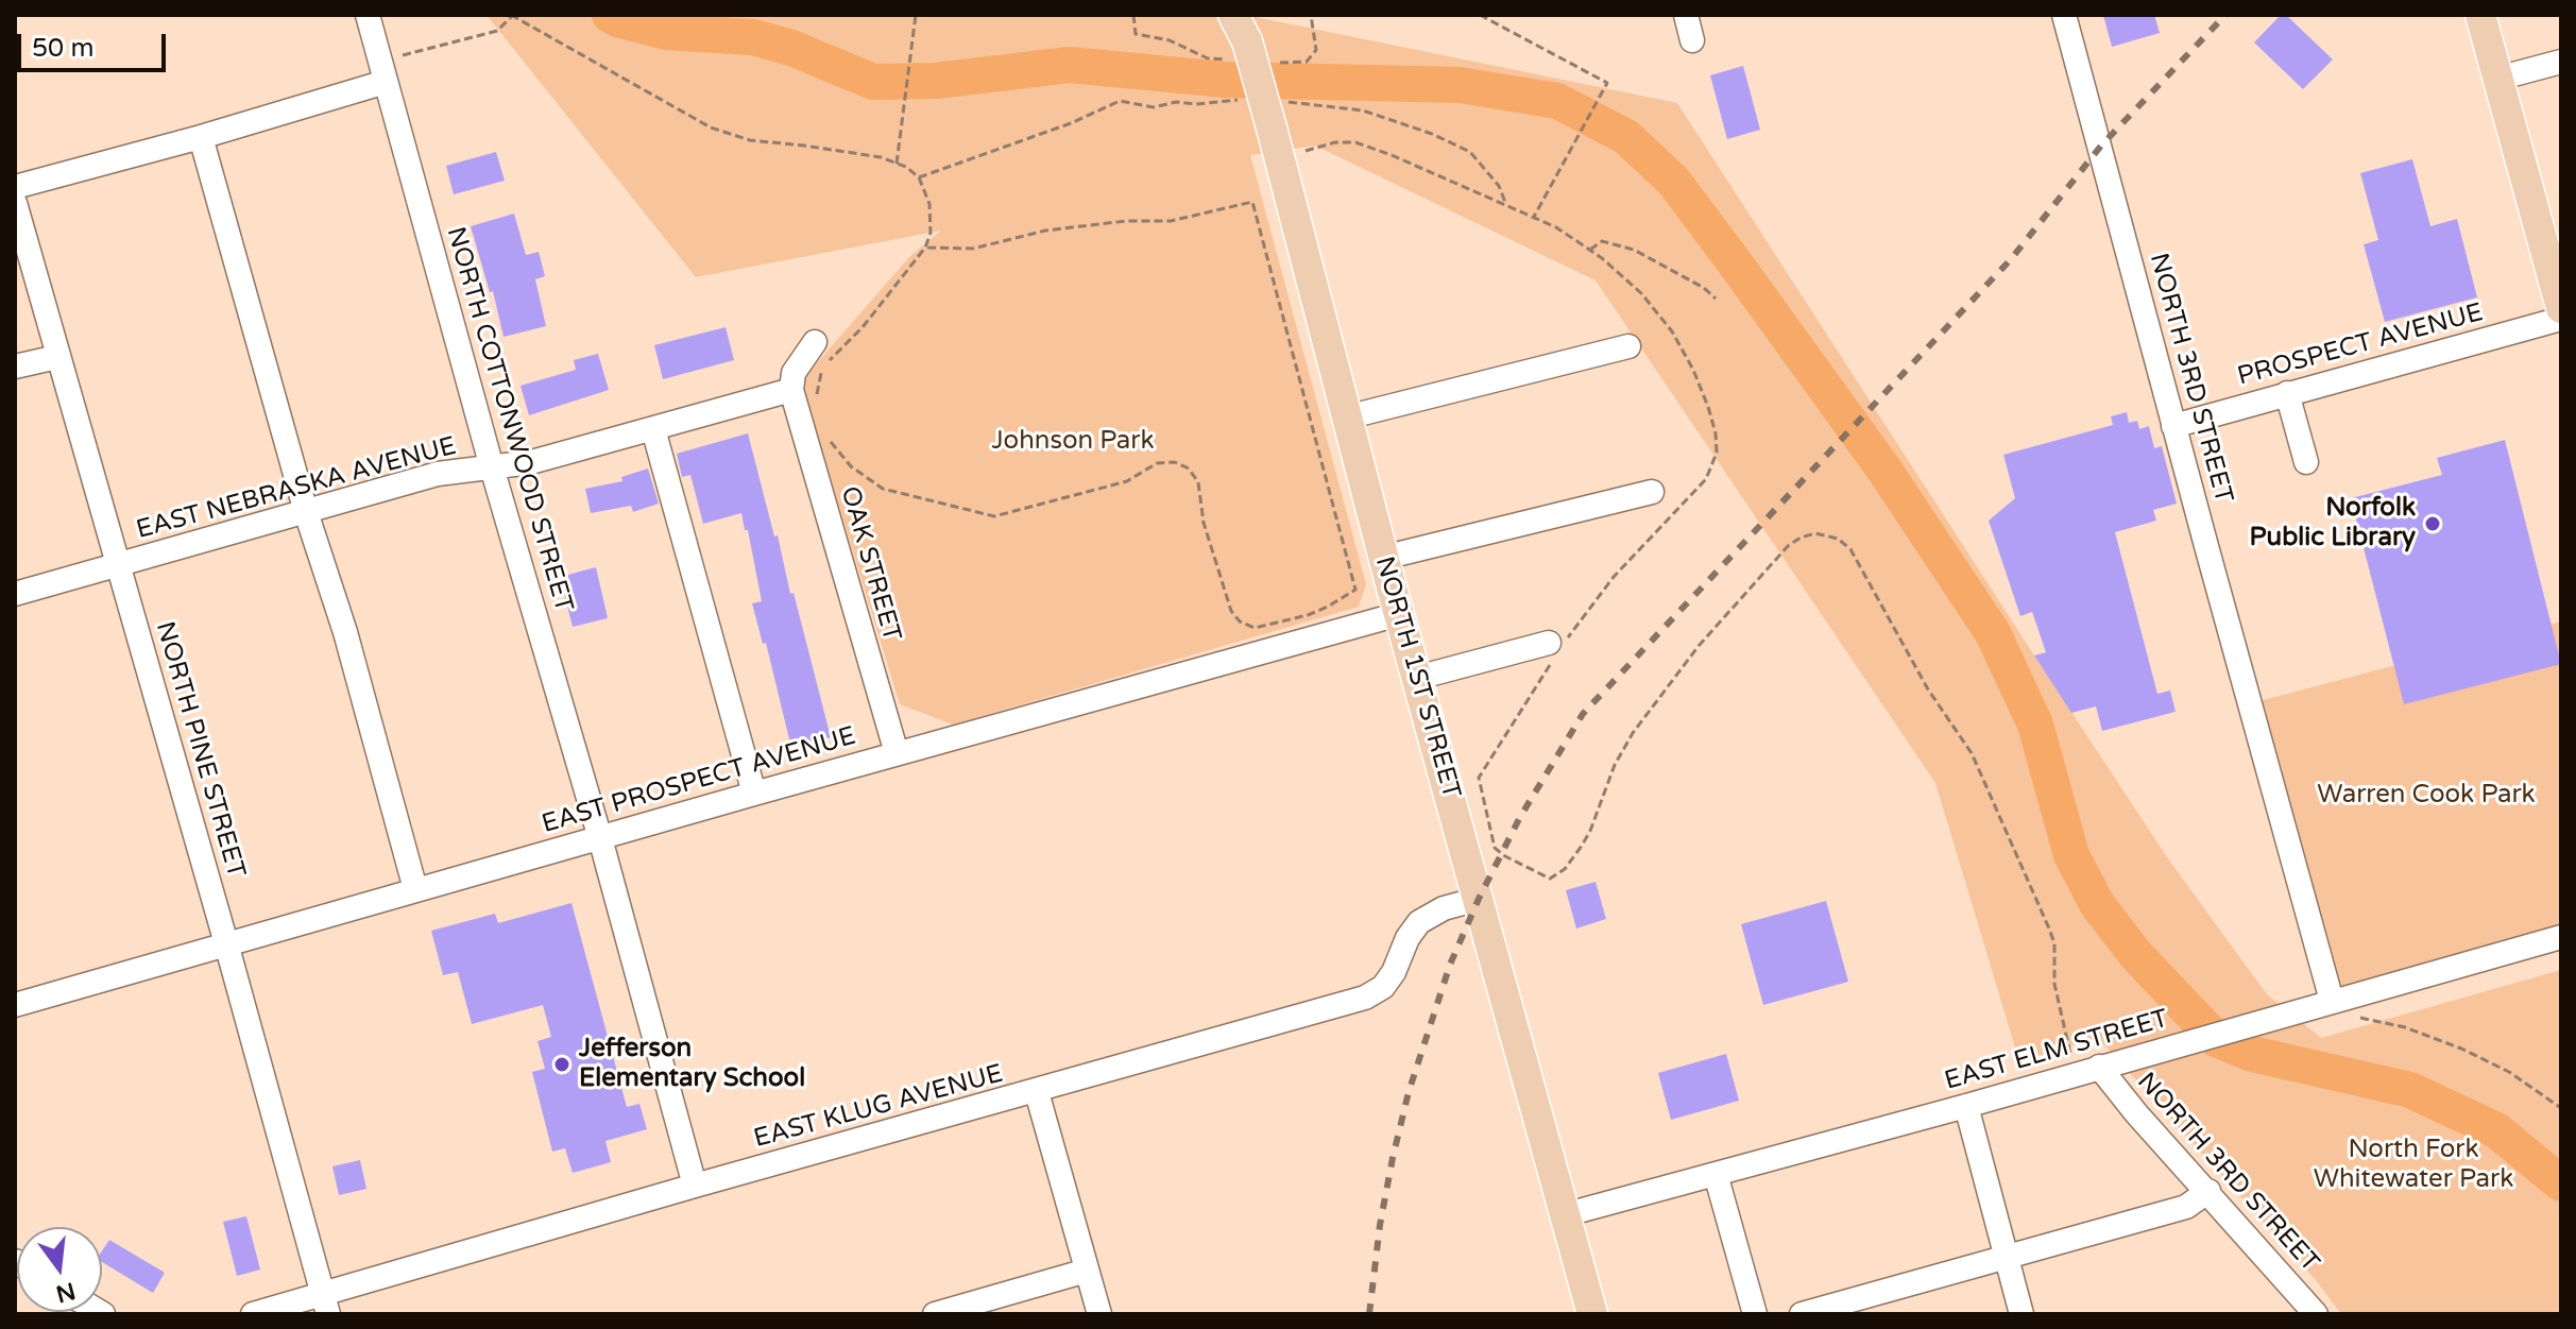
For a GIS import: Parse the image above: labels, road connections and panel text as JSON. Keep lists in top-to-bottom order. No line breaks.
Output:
{"streets":{"main road":["NORTH 1ST STREET"],"street":["PROSPECT AVENUE","NORTH 3RD STREET","NORTH COTTONWOOD STREET","EAST NEBRASKA AVENUE","OAK STREET","NORTH PINE STREET","EAST PROSPECT AVENUE","EAST ELM STREET","EAST KLUG AVENUE"]},"crossings":[["PROSPECT AVENUE","NORTH 3RD STREET"],["NORTH 3RD STREET","EAST ELM STREET"],["NORTH COTTONWOOD STREET","EAST NEBRASKA AVENUE"],["NORTH COTTONWOOD STREET","EAST PROSPECT AVENUE"],["NORTH COTTONWOOD STREET","EAST KLUG AVENUE"],["EAST NEBRASKA AVENUE","OAK STREET"],["EAST NEBRASKA AVENUE","NORTH PINE STREET"],["OAK STREET","EAST PROSPECT AVENUE"],["NORTH 1ST STREET","EAST PROSPECT AVENUE"],["NORTH 1ST STREET","EAST ELM STREET"],["NORTH 1ST STREET","EAST KLUG AVENUE"],["NORTH PINE STREET","EAST PROSPECT AVENUE"],["NORTH PINE STREET","EAST KLUG AVENUE"]],"parks":["Johnson Park","Warren Cook Park","North Fork Whitewater Park"],"places":["Norfolk Public Library","Jefferson Elementary School"],"scale_bar":"50 m","north":"bottom"}
